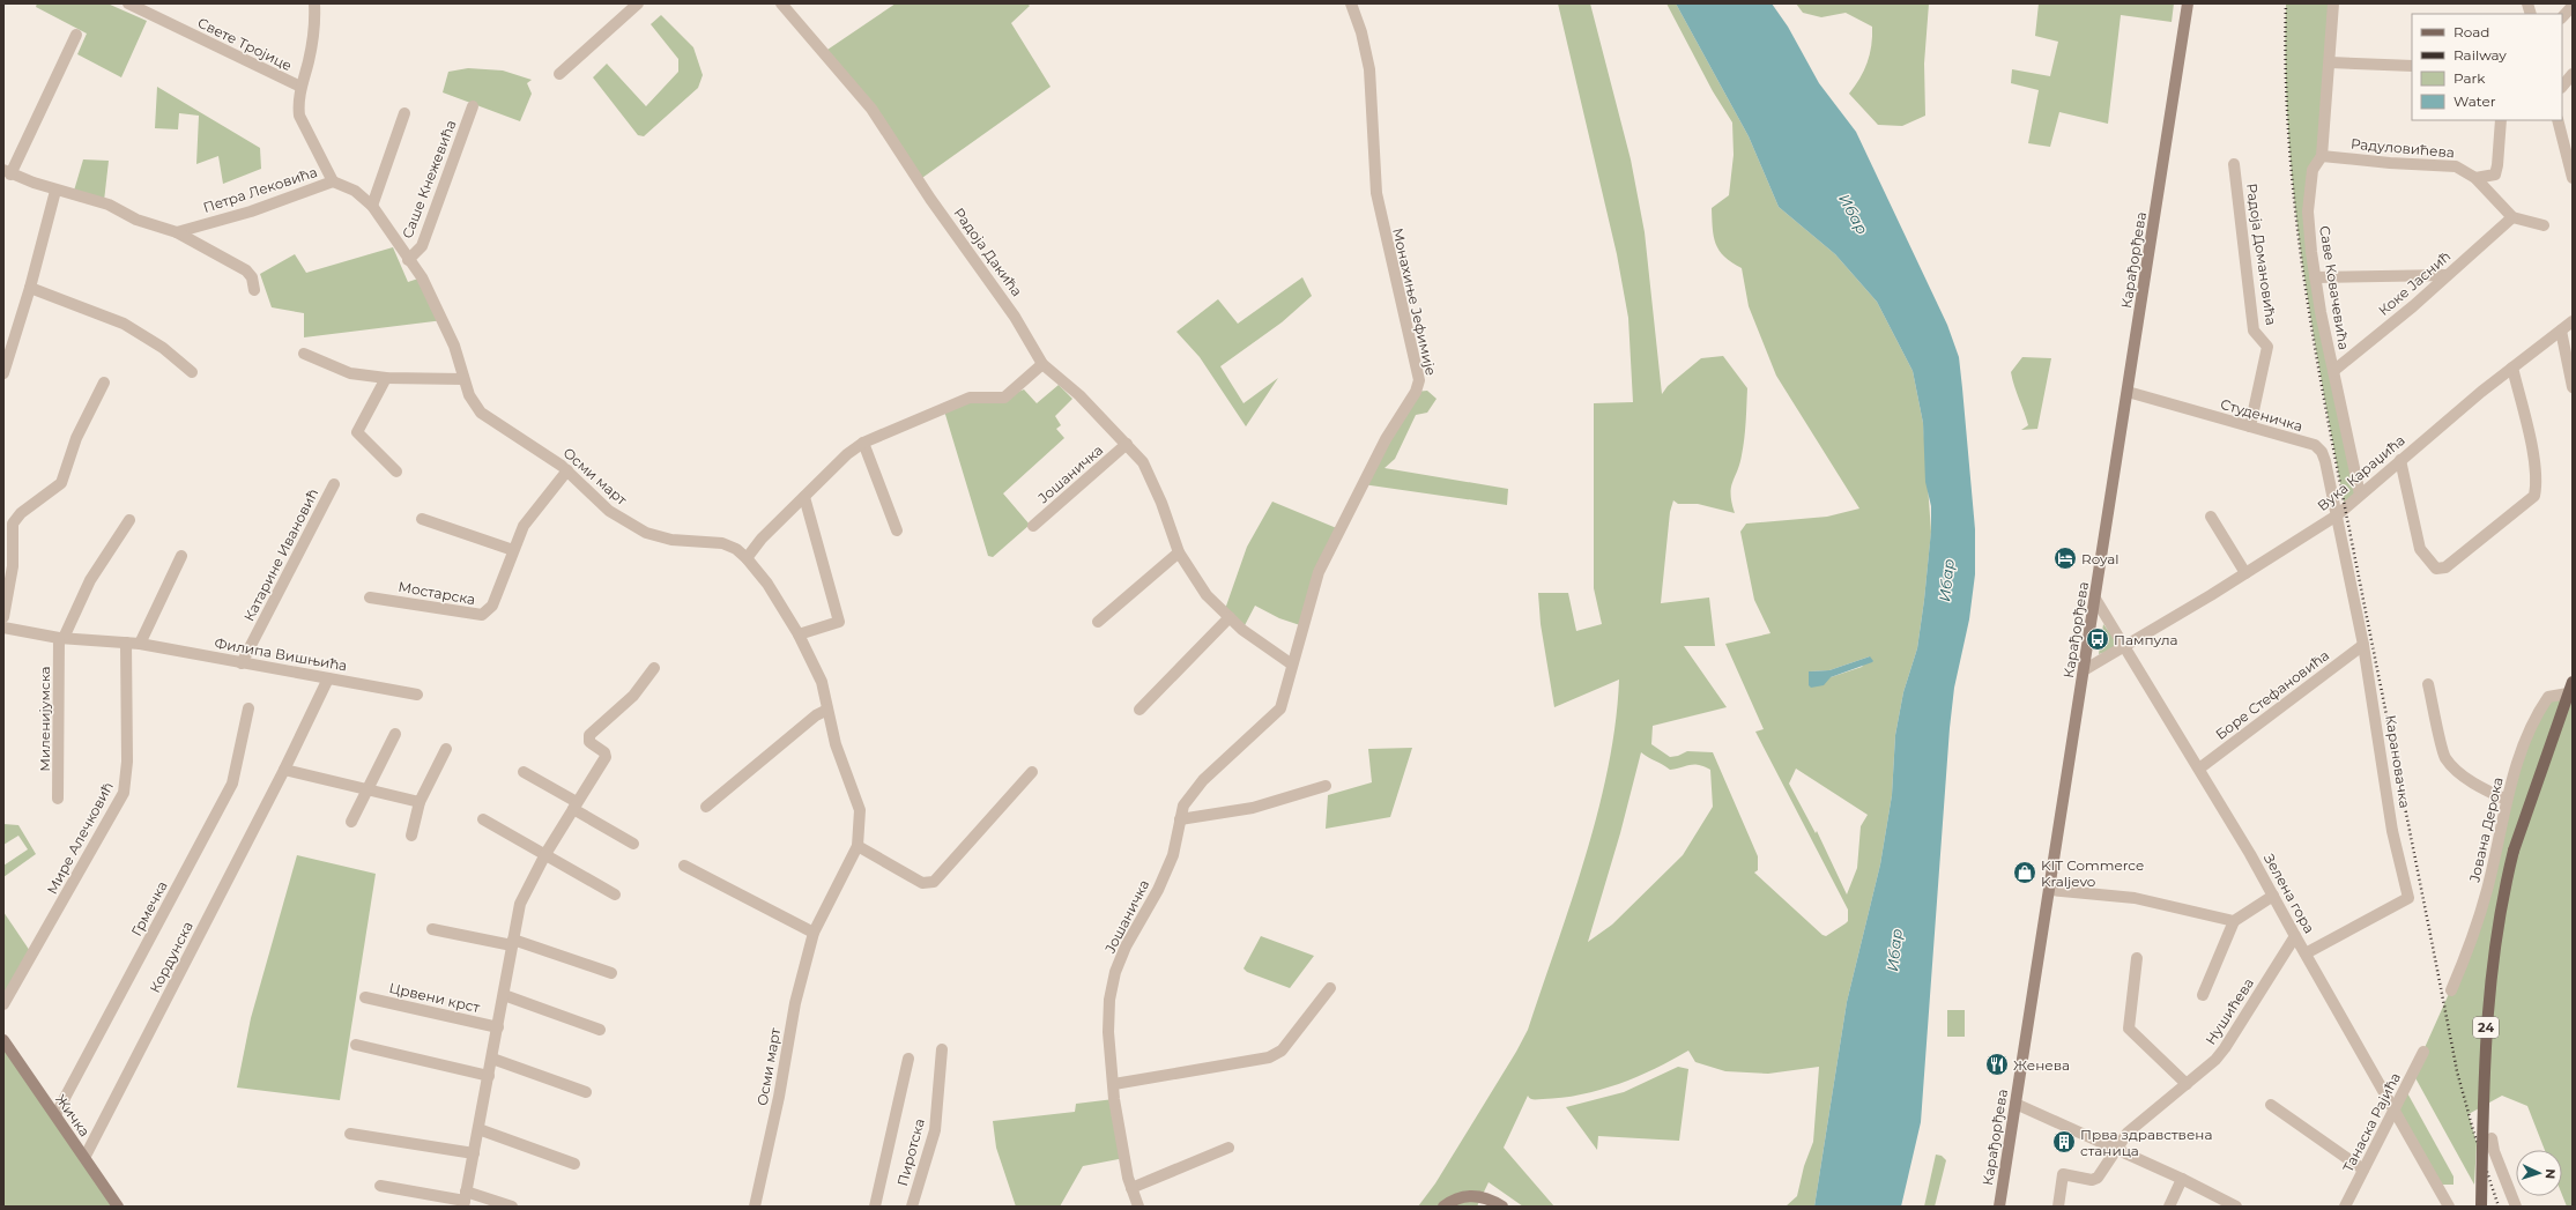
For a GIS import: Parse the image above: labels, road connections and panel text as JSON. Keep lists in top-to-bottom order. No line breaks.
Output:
{"streets":{"main road":["24"],"street":["Свете Тројице","Радуловићева","Саше Кнежевића","Петра Лековића","Радоја Дакића","Радоја Домановића","Карађорђева","Коке Јаснић","Саве Ковачевића","Монахиње Јефимије","Студеничка","Вука Караџића","Јошаничка","Осми март","Катарине Ивановић","Мостарска","Филипа Вишњића","Боре Стефановића","Миленијумска","Карановачка","Јована Дерока","Мире Алечковић","Зелена гора","Грмечка","Кордунска","Црвени крст","Нушићева","Жичка","Танаска Рајића","Пиротска"]},"crossings":[["Свете Тројице","Петра Лековића"],["Радуловићева","Коке Јаснић"],["Радуловићева","Саве Ковачевића"],["Саше Кнежевића","Осми март"],["Петра Лековића","Осми март"],["Радоја Домановића","Студеничка"],["Карађорђева","Студеничка"],["Карађорђева","Вука Караџића"],["Карађорђева","Зелена гора"],["Коке Јаснић","Саве Ковачевића"],["Саве Ковачевића","Вука Караџића"],["Монахиње Јефимије","Јошаничка"],["Студеничка","Вука Караџића"],["Студеничка","Карановачка"],["Вука Караџића","Карановачка"],["Вука Караџића","Зелена гора"],["Осми март","Мостарска"],["Катарине Ивановић","Филипа Вишњића"],["Филипа Вишњића","Миленијумска"],["Филипа Вишњића","Мире Алечковић"],["Филипа Вишњића","Кордунска"],["Боре Стефановића","Карановачка"],["Боре Стефановића","Зелена гора"],["Карановачка","Зелена гора"],["Јована Дерока","24"],["Зелена гора","Нушићева"],["Зелена гора","Танаска Рајића"],["Грмечка","Жичка"],["Кордунска","Жичка"]],"water":["Ибар"],"places":{"hotel":["Royal"],"bus stop":["Пампула"],"shop":["KIT Commerce Kraljevo"],"restaurant":["Женева"],"building":["Прва здравствена станица"]},"legend":["Road","Railway","Park","Water"],"north":"right"}
